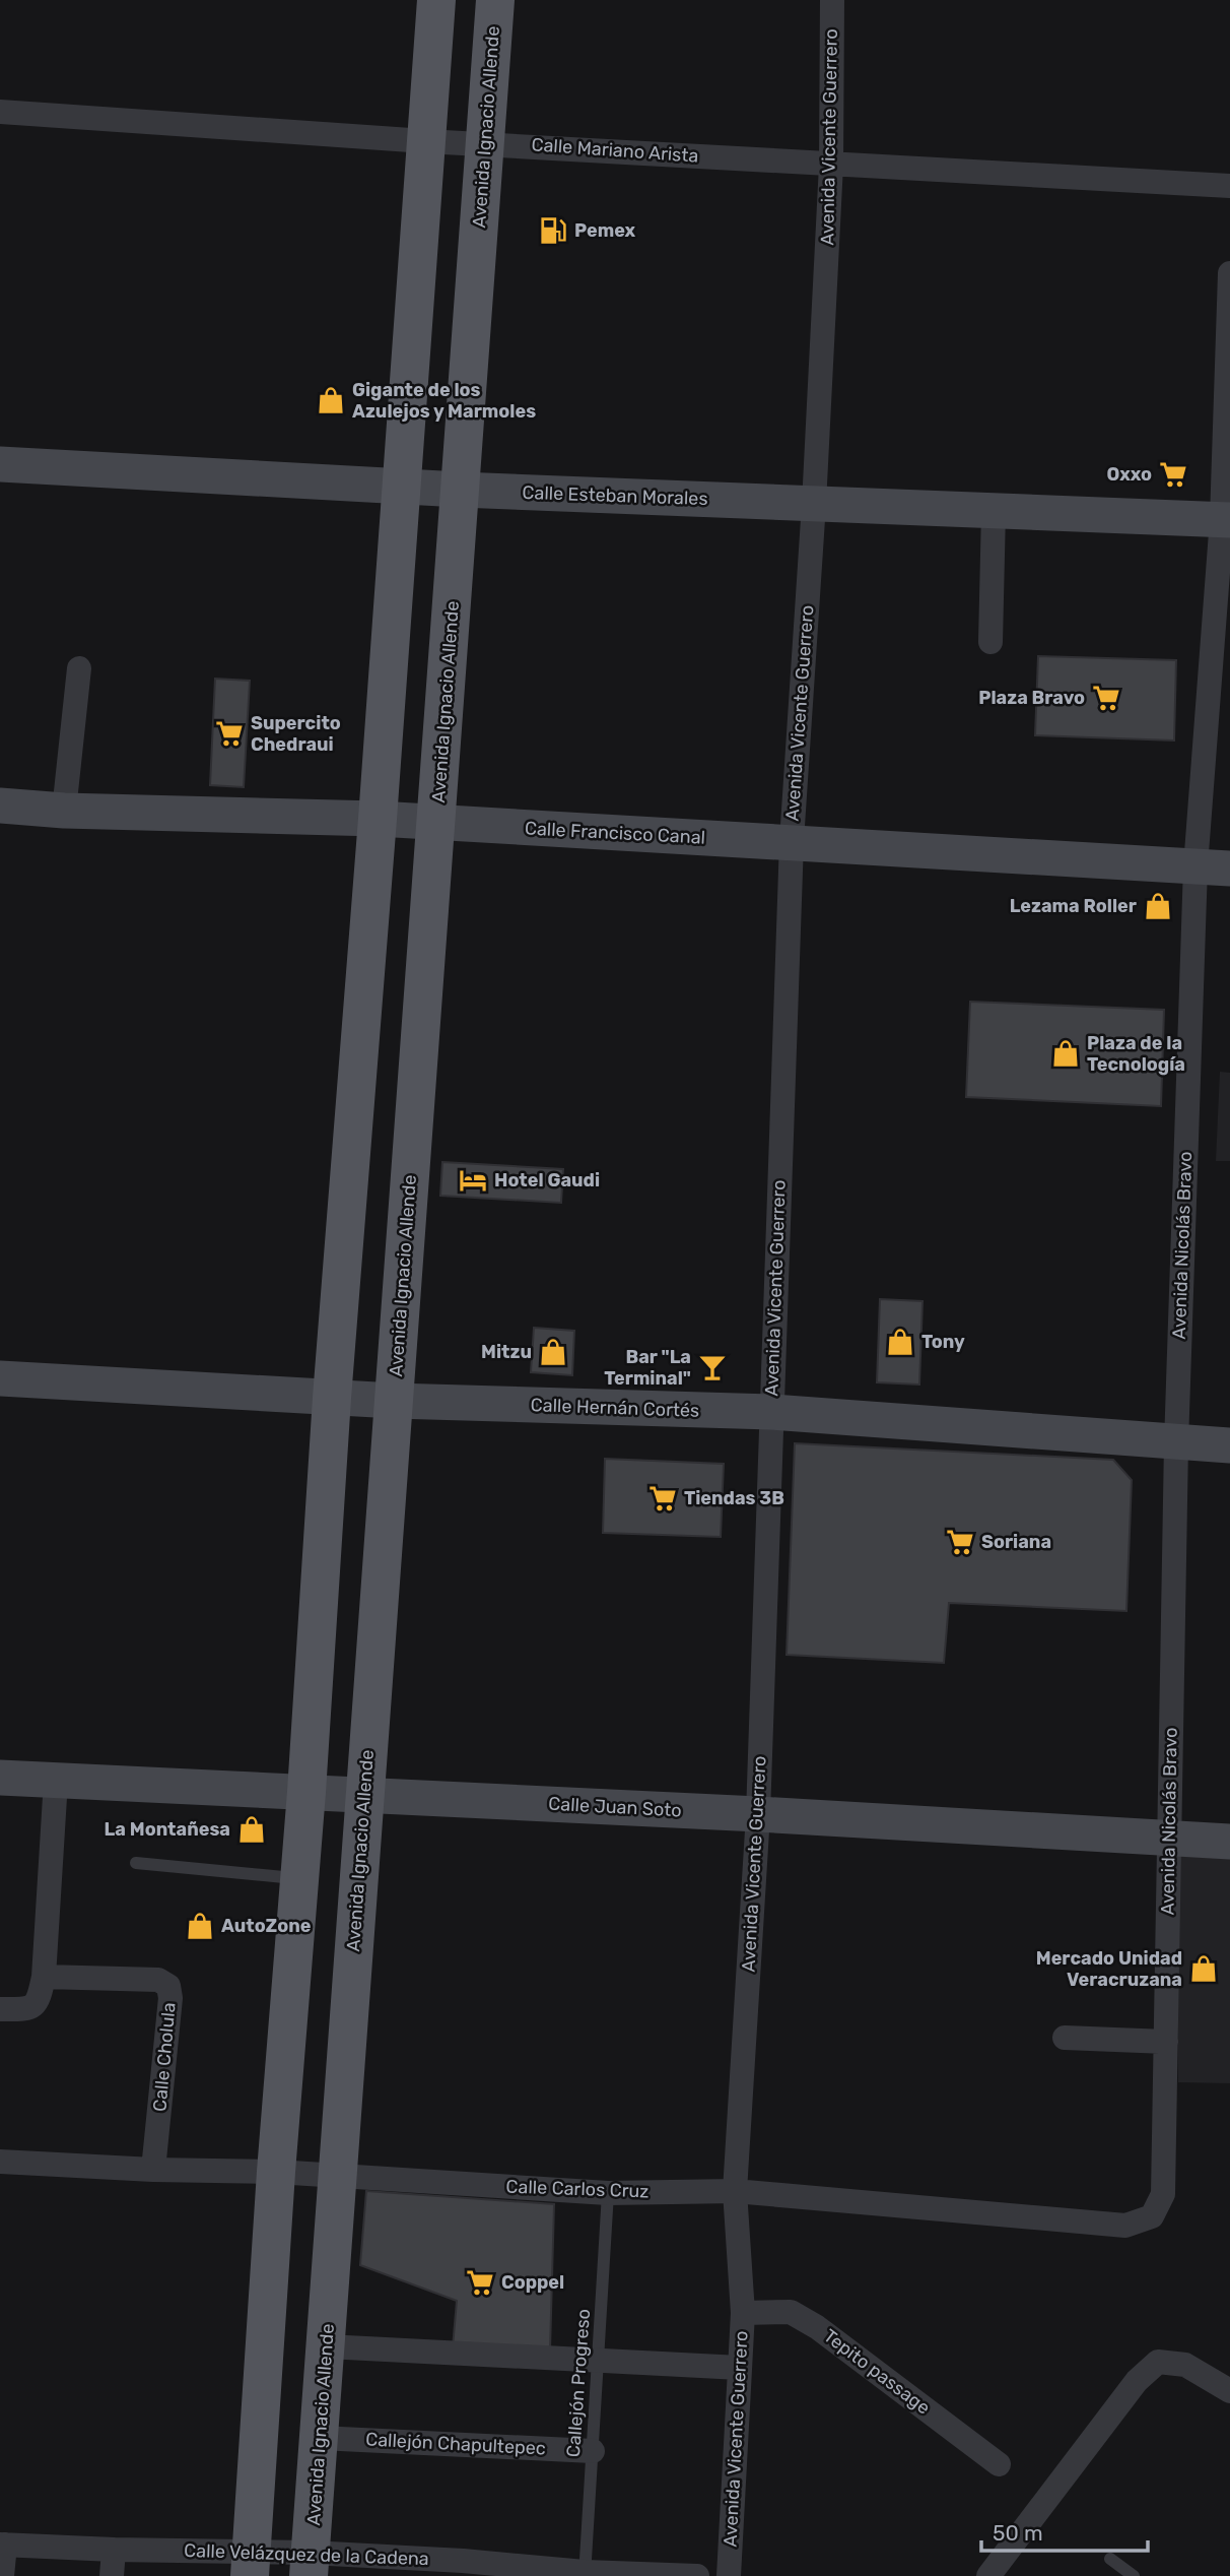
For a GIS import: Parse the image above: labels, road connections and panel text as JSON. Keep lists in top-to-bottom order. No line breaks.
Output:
{"streets":{"main road":["Avenida Ignacio Allende"],"street":["Avenida Vicente Guerrero","Calle Mariano Arista","Calle Esteban Morales","Calle Francisco Canal","Avenida Nicolás Bravo","Calle Hernán Cortés","Calle Juan Soto","Calle Cholula","Calle Carlos Cruz","Tepito passage","Callejón Chapultepec","Calle Velázquez de la Cadena"],"lane":["Callejón Progreso"]},"crossings":[["Avenida Ignacio Allende","Calle Mariano Arista"],["Avenida Ignacio Allende","Calle Esteban Morales"],["Avenida Ignacio Allende","Calle Francisco Canal"],["Avenida Ignacio Allende","Calle Hernán Cortés"],["Avenida Ignacio Allende","Calle Juan Soto"],["Avenida Ignacio Allende","Calle Carlos Cruz"],["Avenida Ignacio Allende","Callejón Chapultepec"],["Avenida Ignacio Allende","Calle Velázquez de la Cadena"],["Avenida Vicente Guerrero","Calle Mariano Arista"],["Avenida Vicente Guerrero","Calle Esteban Morales"],["Avenida Vicente Guerrero","Calle Francisco Canal"],["Avenida Vicente Guerrero","Calle Hernán Cortés"],["Avenida Vicente Guerrero","Calle Juan Soto"],["Avenida Vicente Guerrero","Calle Carlos Cruz"],["Avenida Vicente Guerrero","Tepito passage"],["Calle Esteban Morales","Avenida Nicolás Bravo"],["Calle Francisco Canal","Avenida Nicolás Bravo"],["Avenida Nicolás Bravo","Calle Hernán Cortés"],["Avenida Nicolás Bravo","Calle Juan Soto"],["Avenida Nicolás Bravo","Calle Carlos Cruz"],["Calle Cholula","Calle Carlos Cruz"],["Calle Carlos Cruz","Callejón Progreso"],["Callejón Progreso","Callejón Chapultepec"],["Callejón Progreso","Calle Velázquez de la Cadena"]],"places":{"fuel station":["Pemex"],"shop":["Gigante de los Azulejos y Marmoles","Lezama Roller","Plaza de la Tecnología","Tony","Mitzu","La Montañesa","AutoZone","Mercado Unidad Veracruzana"],"supermarket":["Oxxo","Plaza Bravo","Supercito Chedraui","Tiendas 3B","Soriana","Coppel"],"hotel":["Hotel Gaudi"],"bar":["Bar \"La Terminal\""]},"scale_bar":"50 m"}
